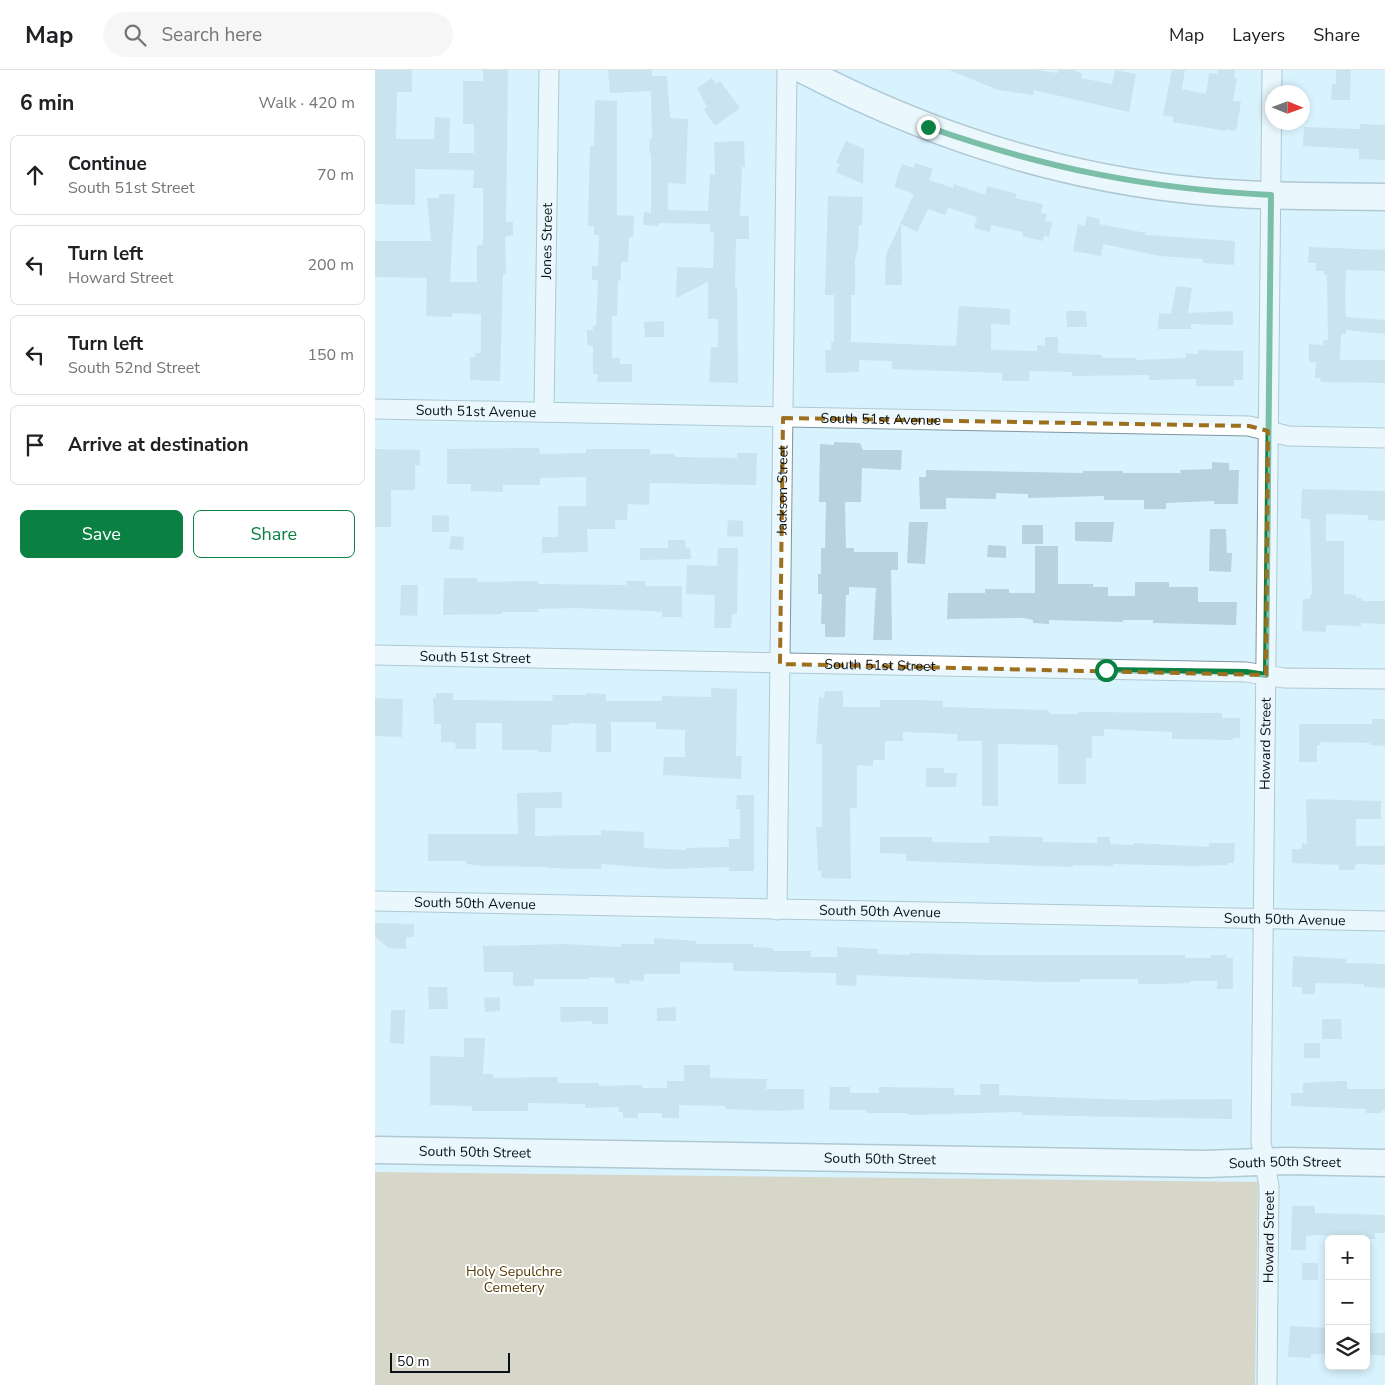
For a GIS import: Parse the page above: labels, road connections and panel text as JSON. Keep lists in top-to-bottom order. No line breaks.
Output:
{"streets":{"main road":["South 50th Street"],"street":["Jones Street","South 51st Avenue","Jackson Street","South 51st Street","Howard Street","South 50th Avenue"]},"crossings":[["Jones Street","South 51st Avenue"],["South 51st Avenue","Jackson Street"],["South 51st Avenue","Howard Street"],["Jackson Street","South 51st Street"],["Jackson Street","South 50th Avenue"],["South 51st Street","Howard Street"],["Howard Street","South 50th Avenue"],["Howard Street","South 50th Street"]],"parks":["Holy Sepulchre Cemetery"],"scale_bar":"50 m","north":"right","page":{"header":"Map","search":"Search here","nav":["Map","Layers","Share"],"heading":["6 min","Walk · 420 m"],"list":[["Continue","South 51st Street","70 m"],["Turn left","Howard Street","200 m"],["Turn left","South 52nd Street","150 m"],"Arrive at destination"],"buttons":["Save","Share"],"map_buttons":["+","−"],"scale":"50 m"}}
